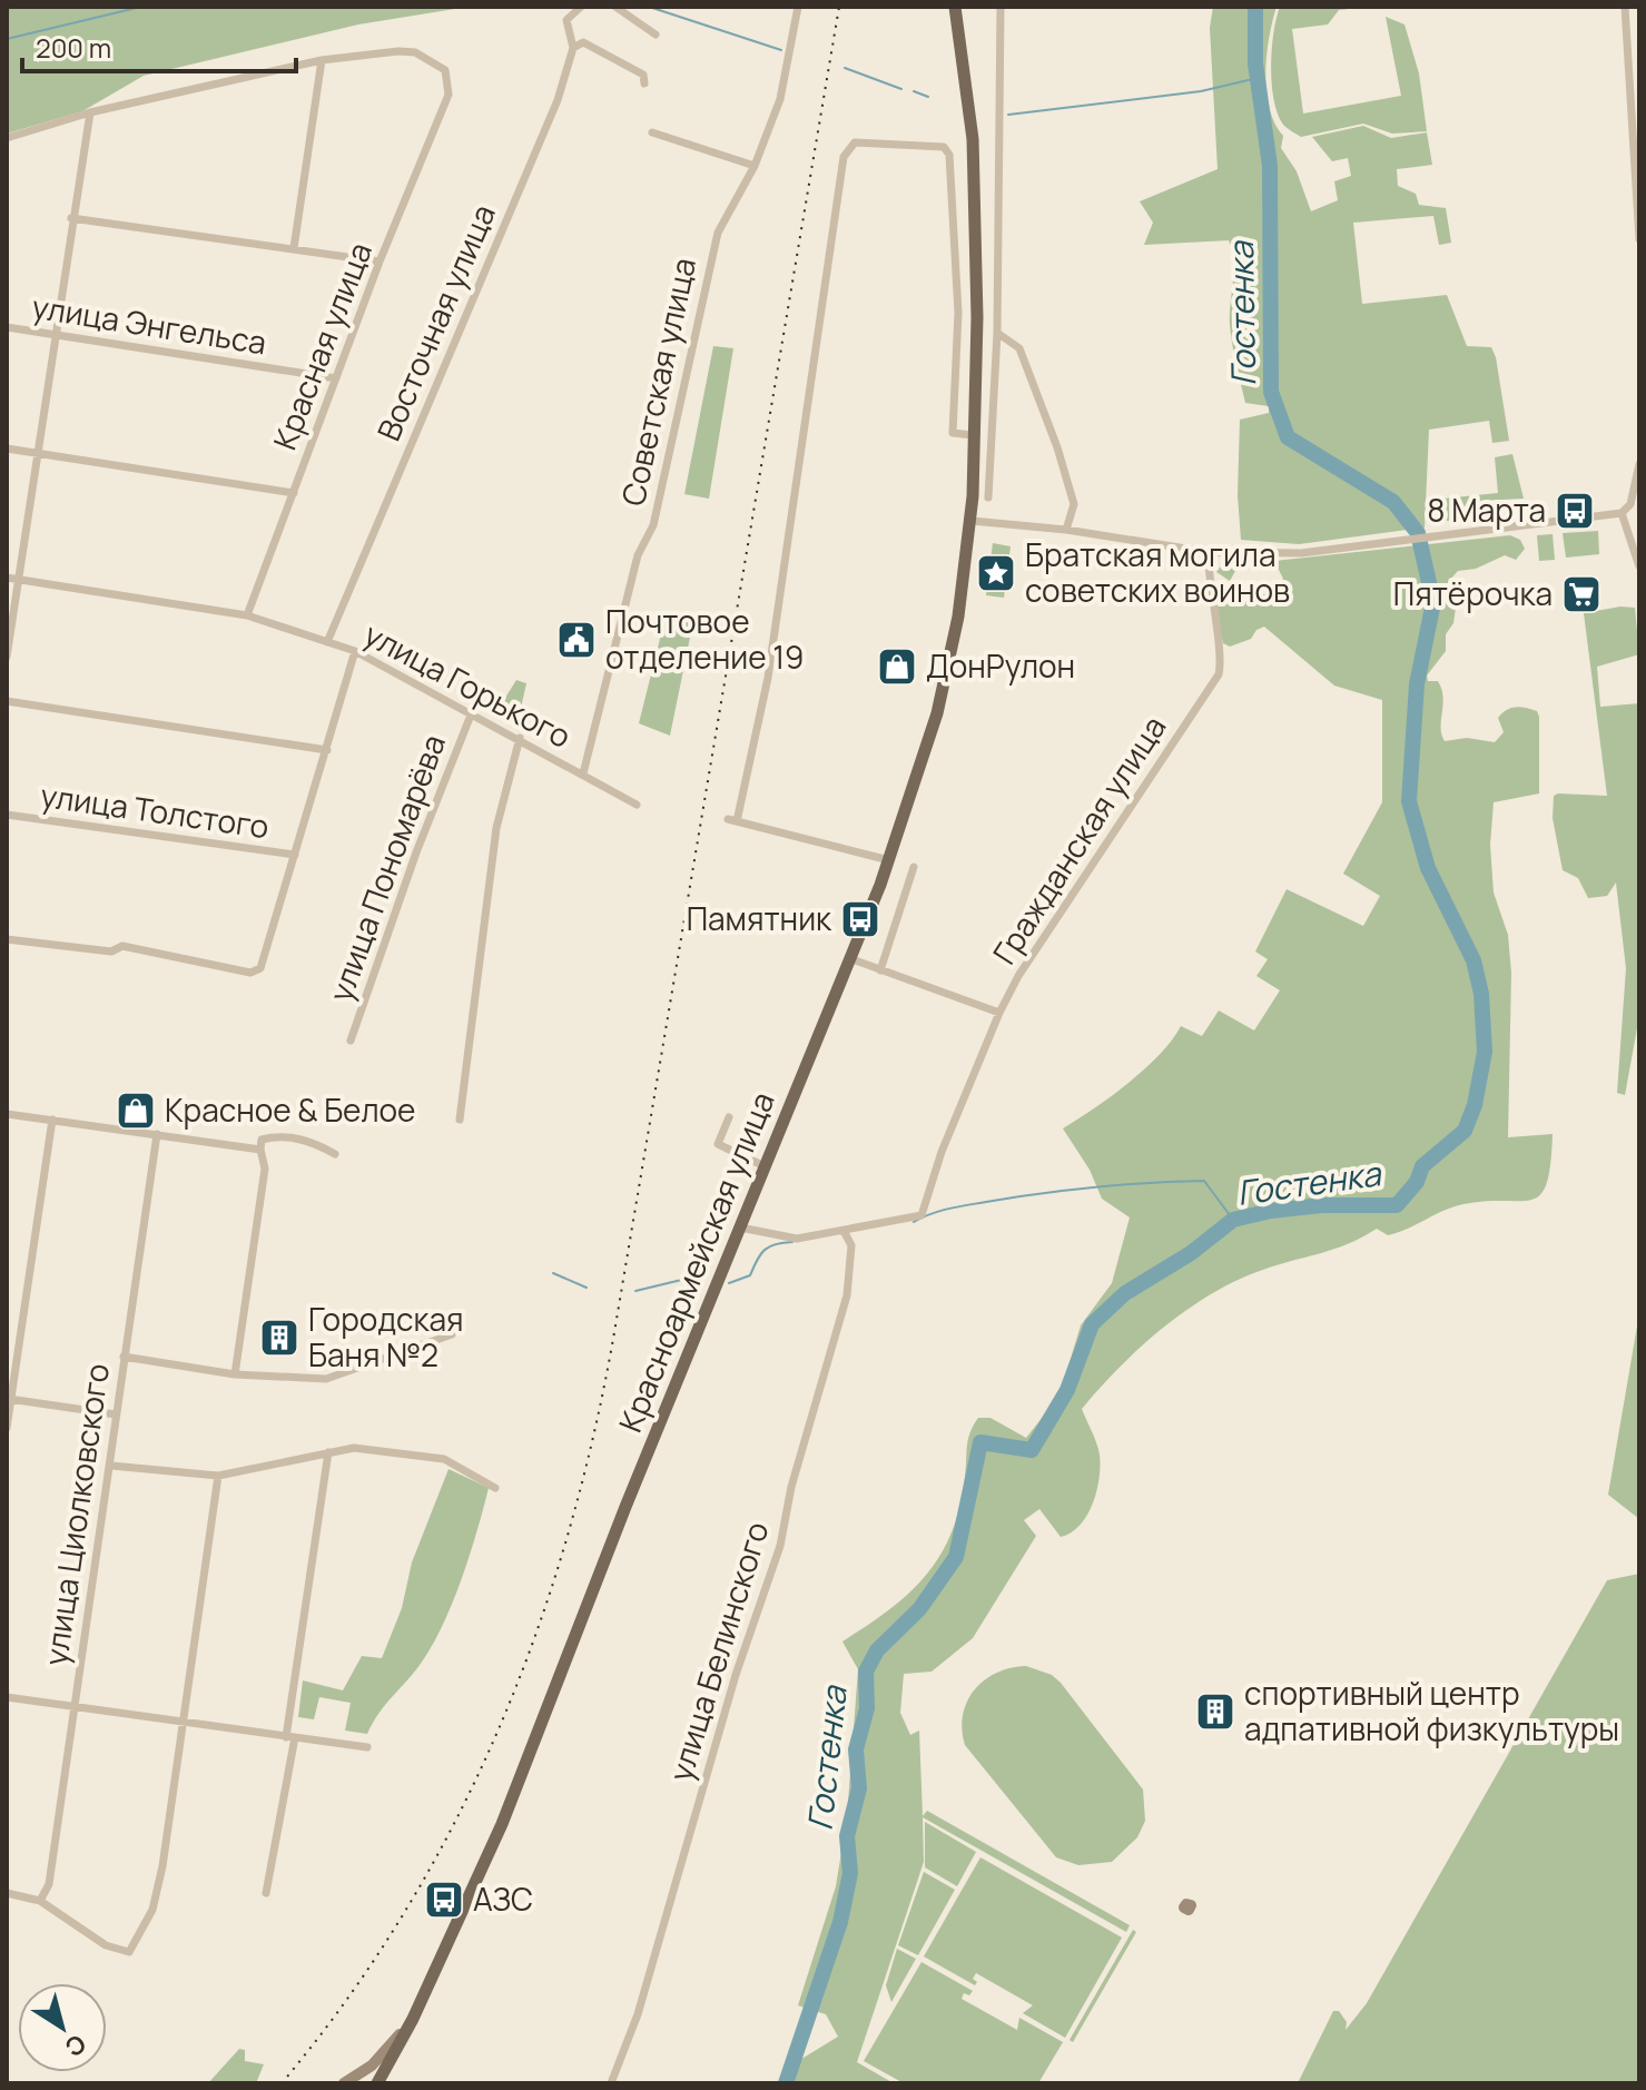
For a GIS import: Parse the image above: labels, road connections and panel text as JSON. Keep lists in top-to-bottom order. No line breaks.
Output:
{"streets":{"main road":["Красноармейская улица"],"street":["Восточная улица","улица Энгельса","Красная улица","Советская улица","улица Горького","улица Толстого","Гражданская улица","улица Пономарёва","улица Циолковского","улица Белинского"]},"crossings":[["Восточная улица","улица Горького"],["улица Энгельса","Красная улица"],["Красная улица","улица Горького"],["Советская улица","улица Горького"],["улица Горького","улица Пономарёва"],["Гражданская улица","улица Белинского"]],"water":["Гостенка"],"places":{"bus stop":["8 Марта","Памятник","АЗС"],"place":["Братская могила советских воинов"],"supermarket":["Пятёрочка"],"public building":["Почтовое отделение 19"],"shop":["ДонРулон","Красное & Белое"],"building":["Городская Баня №2","спортивный центр адпативной физкультуры"]},"scale_bar":"200 m","north":"bottom right"}
